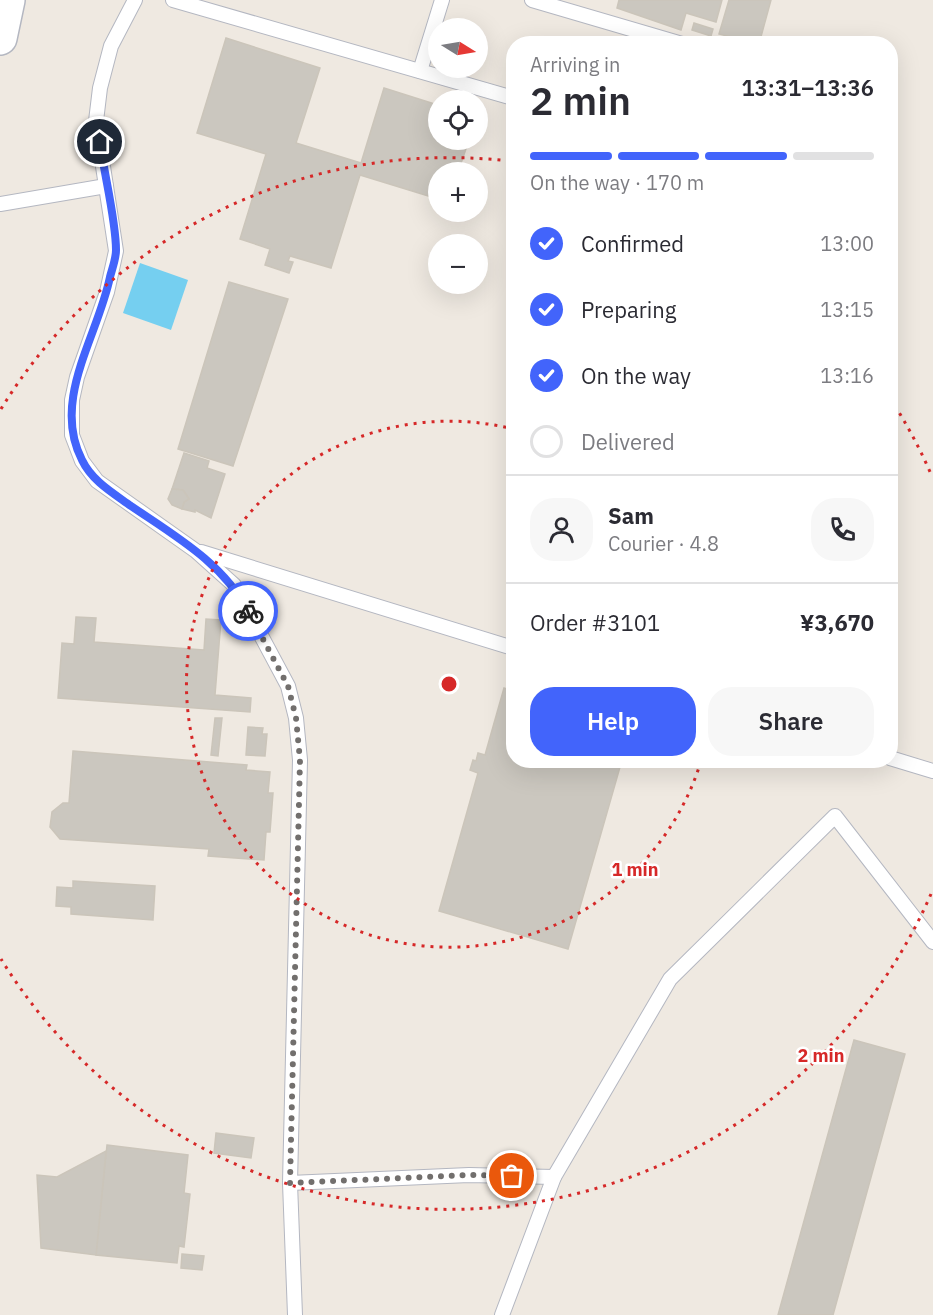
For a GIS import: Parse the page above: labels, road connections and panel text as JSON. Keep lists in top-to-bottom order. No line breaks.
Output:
{"north":"right","page":{"map_buttons":["+","−"],"heading":["2 min","Arriving in","13:31–13:36"],"panel":["Sam","Courier · 4.8","Order #3101","¥3,670"],"bar":"On the way · 170 m","list":[["Confirmed","13:00"],["Preparing","13:15"],["On the way","13:16"],"Delivered"],"buttons":["Help","Share"]},"rings":["1 min","2 min"]}
